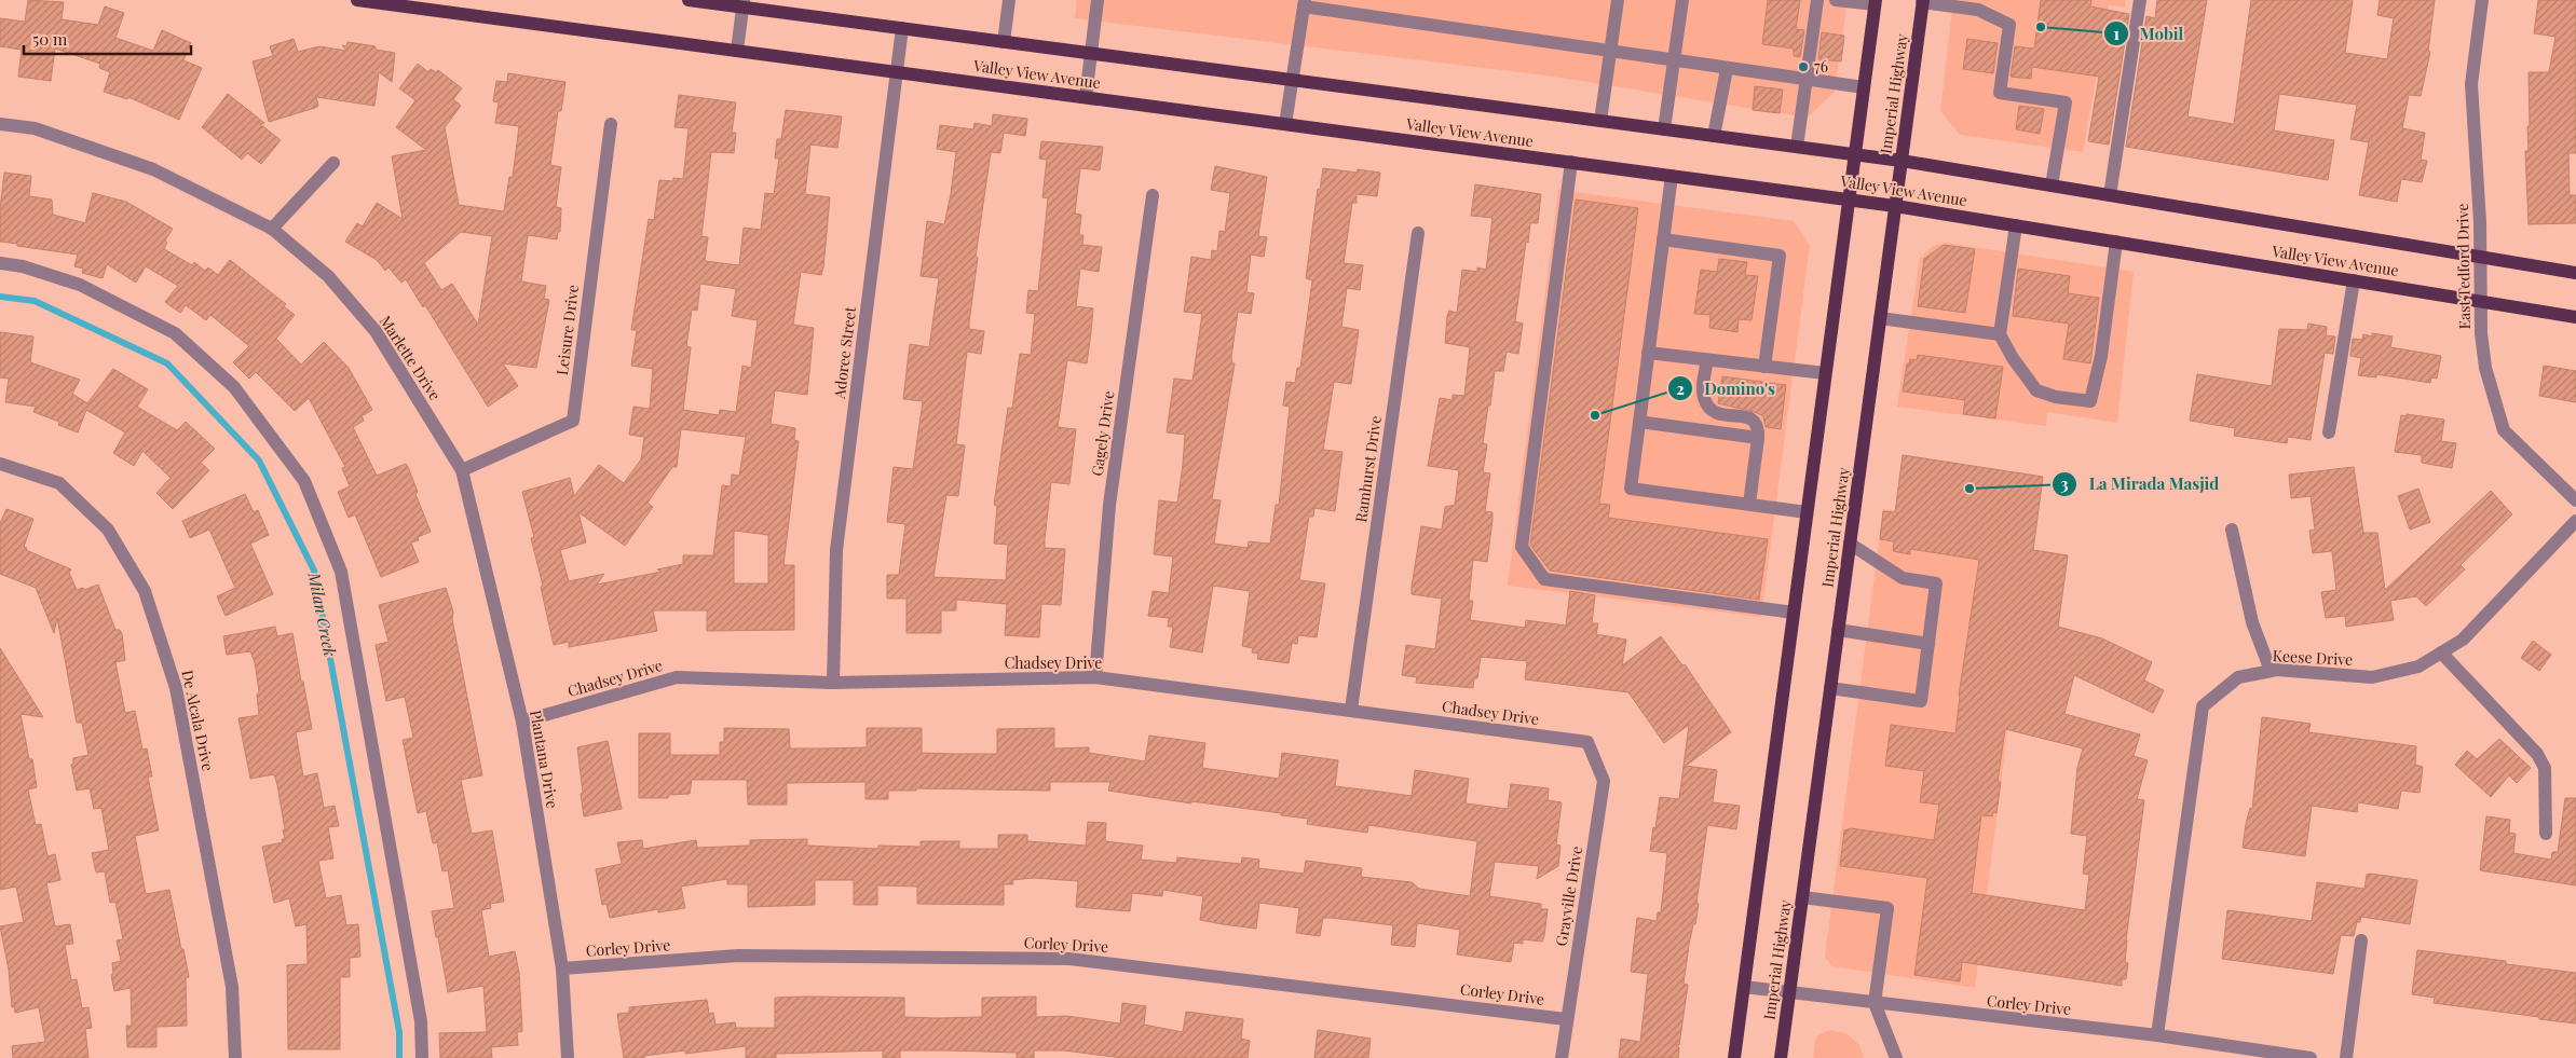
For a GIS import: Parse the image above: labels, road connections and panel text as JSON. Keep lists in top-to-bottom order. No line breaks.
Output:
{"streets":{"main road":["Valley View Avenue","Imperial Highway"],"street":["East Tedford Drive","Leisure Drive","Adoree Street","Marlette Drive","Gagely Drive","Ramhurst Drive","Keese Drive","Chadsey Drive","De Alcala Drive","Plantana Drive","Grayville Drive","Corley Drive"]},"crossings":[["Valley View Avenue","Imperial Highway"],["Valley View Avenue","East Tedford Drive"],["Valley View Avenue","Adoree Street"],["Imperial Highway","Corley Drive"],["Leisure Drive","Marlette Drive"],["Leisure Drive","Plantana Drive"],["Adoree Street","Chadsey Drive"],["Marlette Drive","Plantana Drive"],["Gagely Drive","Chadsey Drive"],["Ramhurst Drive","Chadsey Drive"],["Keese Drive","Corley Drive"],["Chadsey Drive","Plantana Drive"],["Chadsey Drive","Grayville Drive"],["Plantana Drive","Corley Drive"],["Grayville Drive","Corley Drive"]],"water":["Milan Creek"],"places":["Mobil","76","Domino's","La Mirada Masjid"],"scale_bar":"50 m"}
